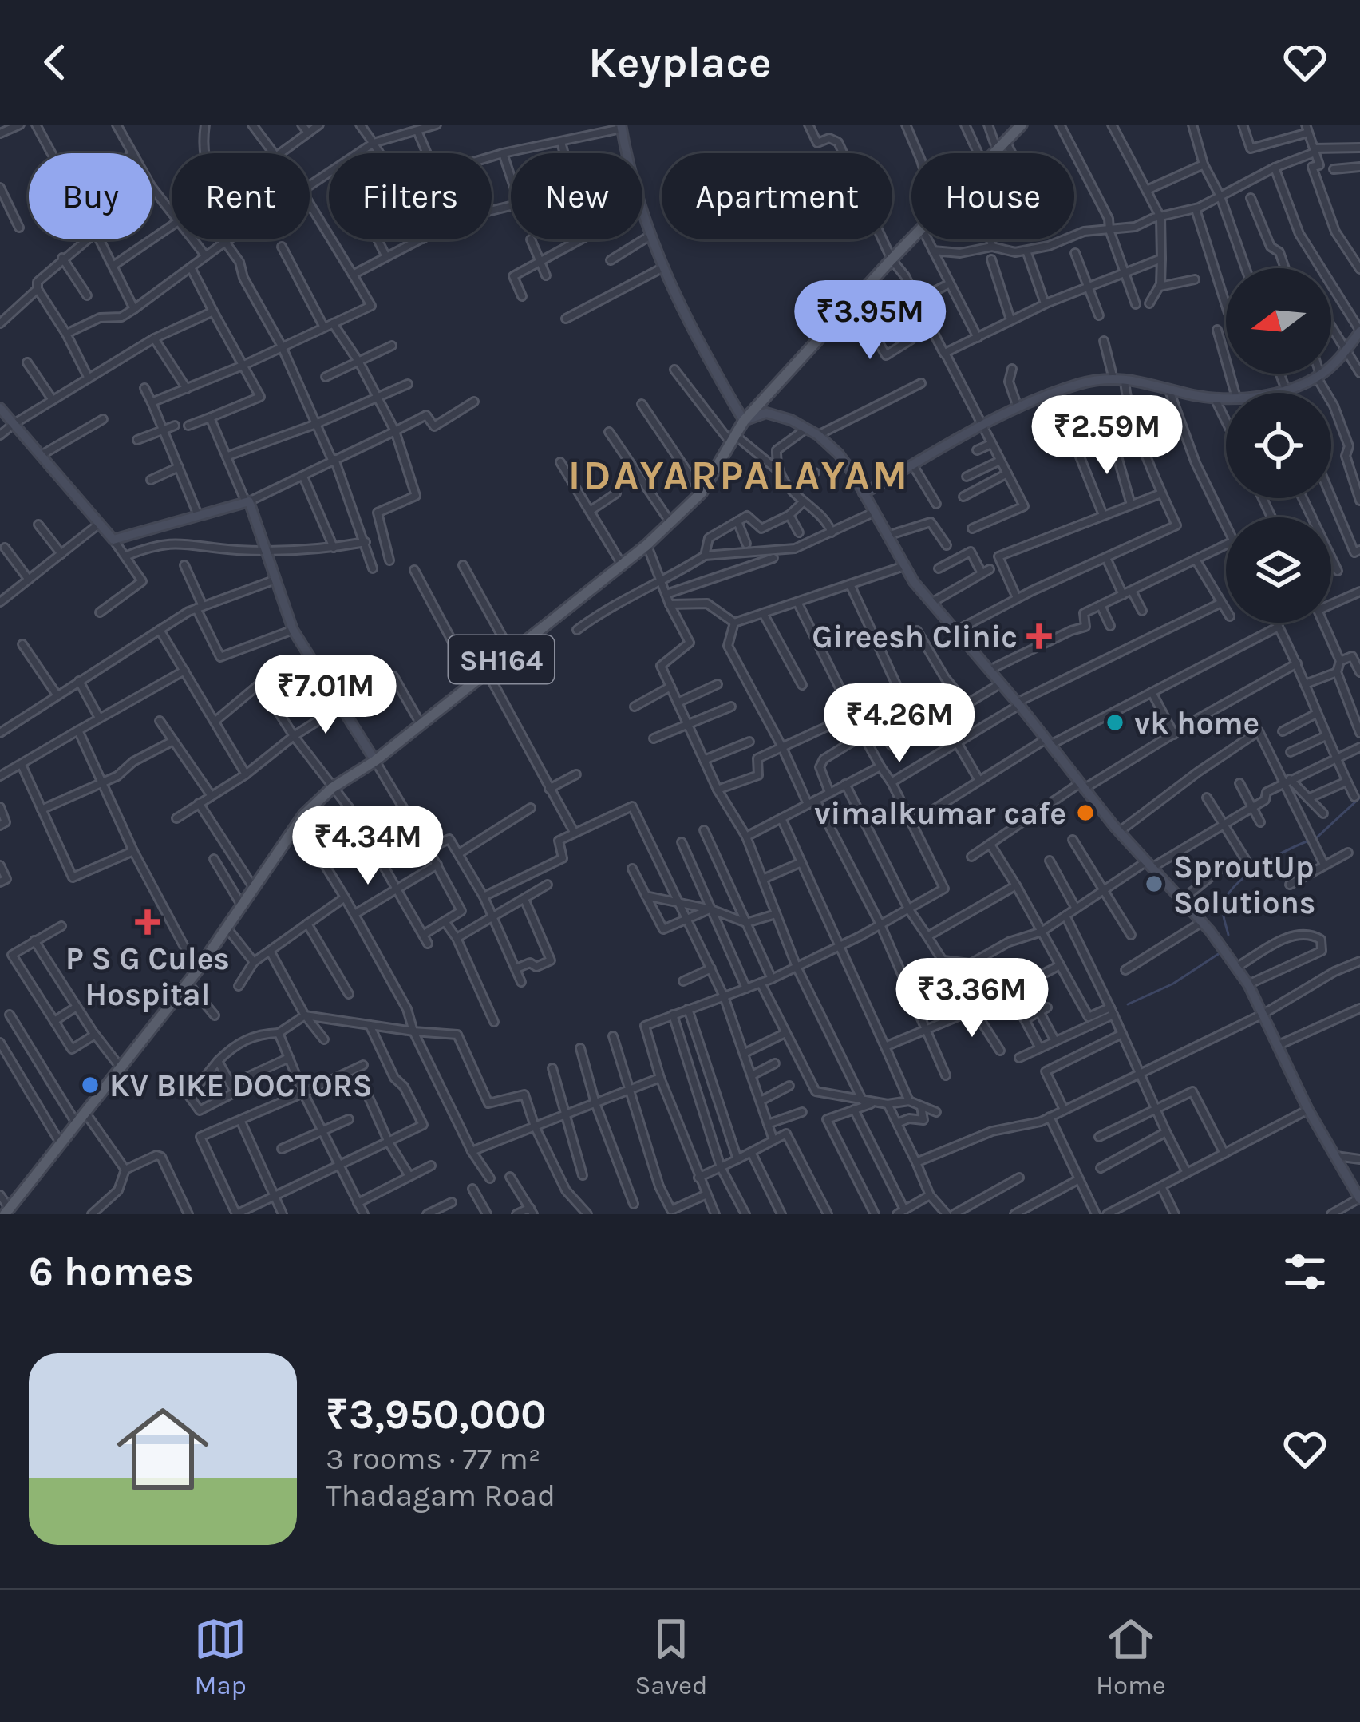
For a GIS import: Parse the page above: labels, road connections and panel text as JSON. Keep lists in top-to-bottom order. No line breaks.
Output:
{"streets":{"main road":["SH164"]},"districts":["IDAYARPALAYAM"],"places":{"health":["Gireesh Clinic","P S G Cules Hospital"],"other":["vk home","vimalkumar cafe","SproutUp Solutions","KV BIKE DOCTORS"]},"north":"left","page":{"header":"Keyplace","chip":["Buy","Rent","Filters","New","Apartment","House"],"price":["₹3.95M","₹2.59M","₹7.01M","₹4.26M","₹4.34M","₹3.36M"],"heading":"6 homes","list":[{"name":"₹3,950,000","note":"3 rooms · 77 m² · Thadagam Road"}],"tabs":["Map","Saved","Home"]}}
